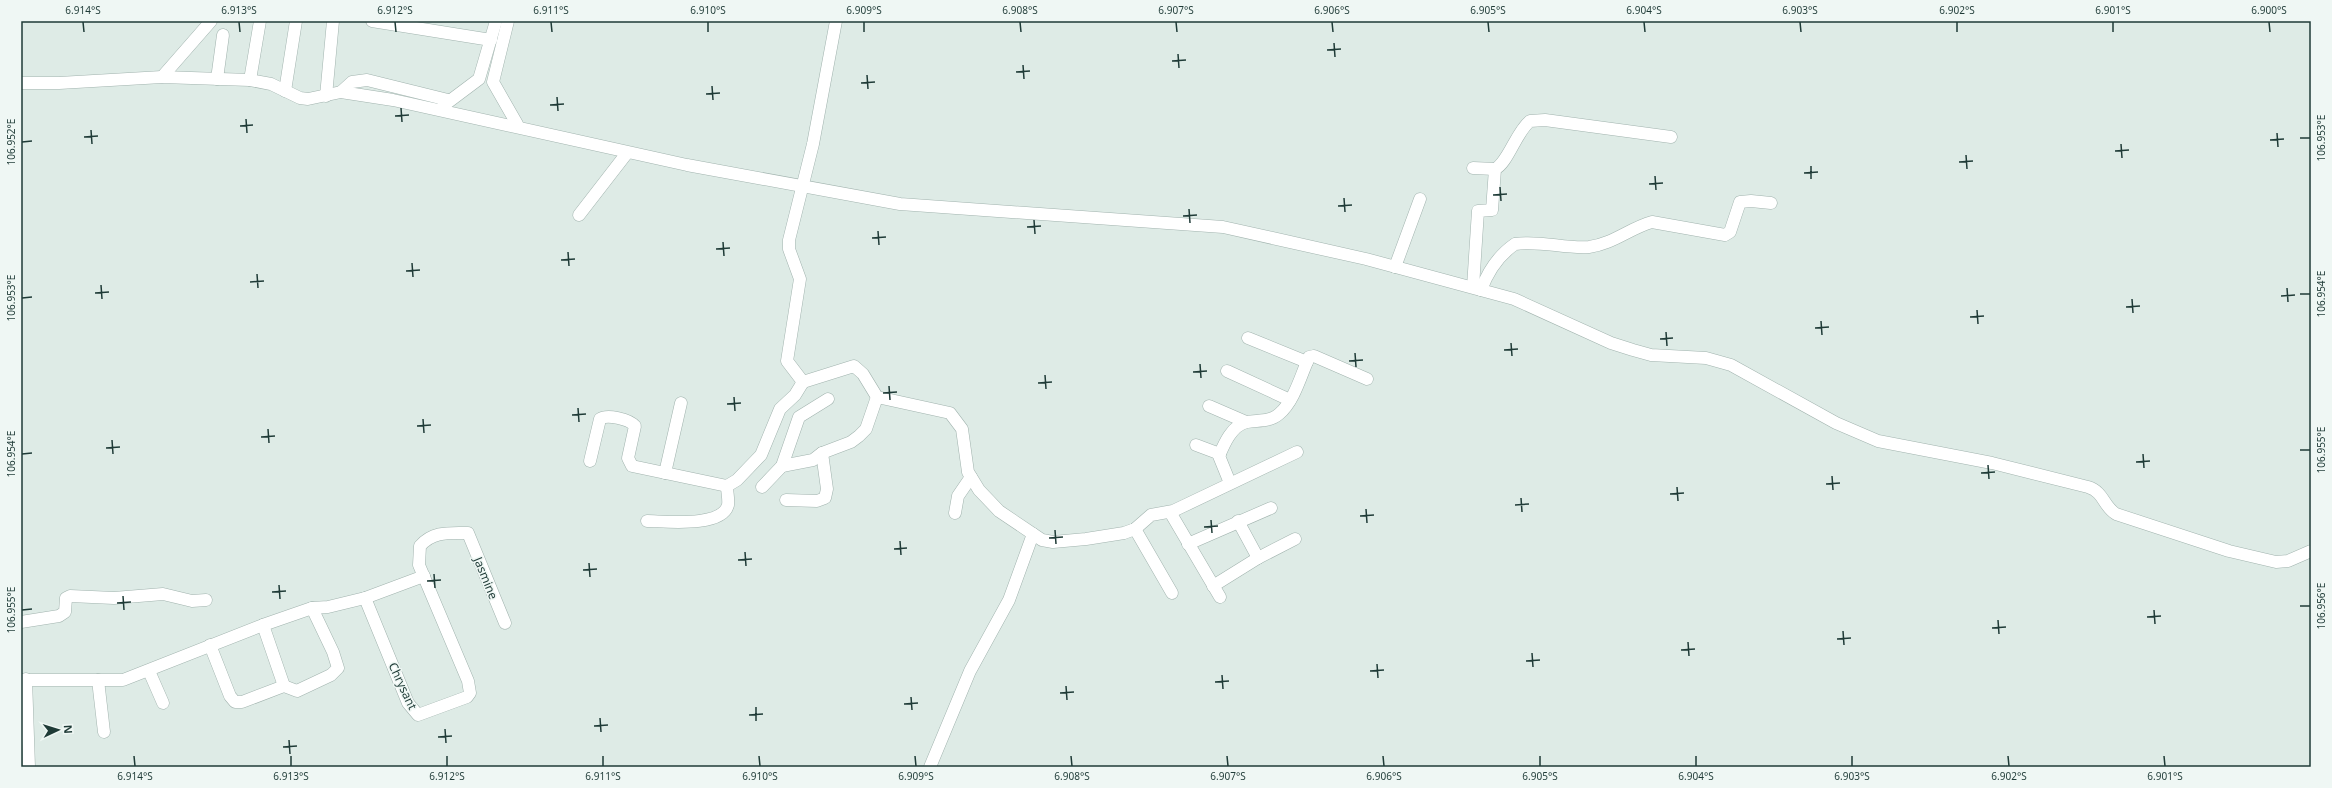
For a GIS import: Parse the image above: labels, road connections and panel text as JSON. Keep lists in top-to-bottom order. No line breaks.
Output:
{"streets":{"street":["Jasmine","Chrysant"]},"crossings":[["Jasmine","Chrysant"]],"north":"right","coordinates":["6.914°S","6.913°S","6.912°S","6.911°S","6.910°S","6.909°S","6.908°S","6.907°S","6.906°S","6.905°S","6.904°S","6.903°S","6.902°S","6.901°S","6.900°S","106.953°E","106.952°E","106.954°E","106.955°E","106.956°E"]}
